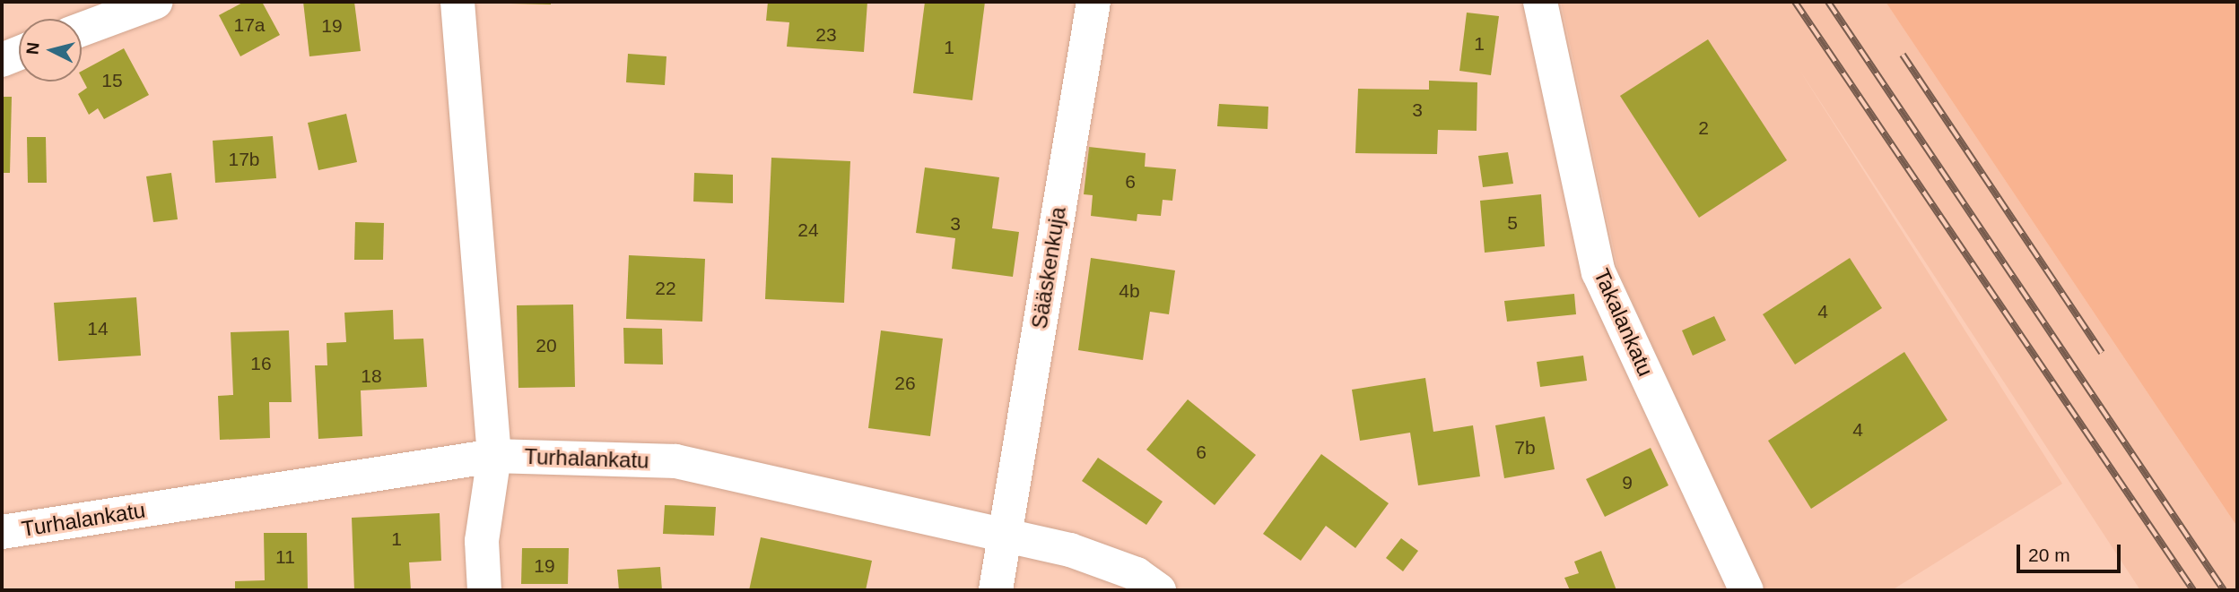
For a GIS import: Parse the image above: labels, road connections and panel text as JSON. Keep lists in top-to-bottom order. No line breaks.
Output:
{"streets":{"street":["Sääskenkuja","Takalankatu","Turhalankatu"]},"crossings":[["Sääskenkuja","Turhalankatu"]],"house_numbers":["17a","19","23","1","1","15","3","2","17b","6","5","3","24","22","4b","4","14","20","16","18","26","4","7b","6","9","1","11","19"],"scale_bar":"20 m","north":"left"}
